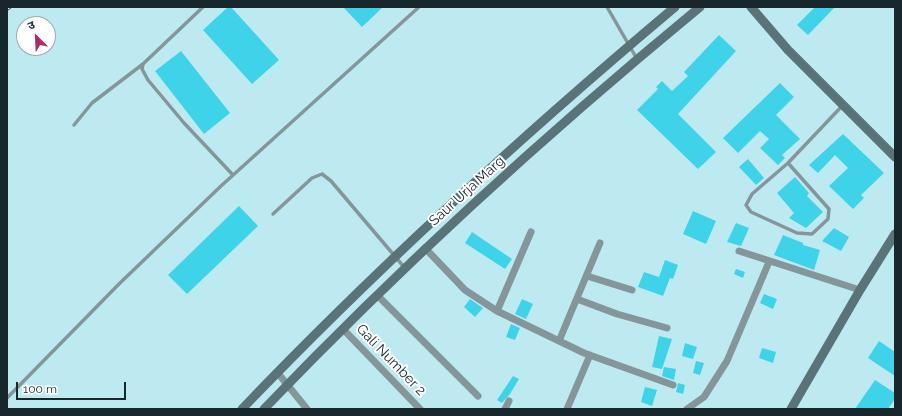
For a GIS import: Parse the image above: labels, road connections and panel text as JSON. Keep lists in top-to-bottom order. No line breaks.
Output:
{"streets":{"street":["Saur Urja Marg","Gali Number 2"]},"crossings":[["Saur Urja Marg","Gali Number 2"]],"scale_bar":"100 m","north":"top left"}
